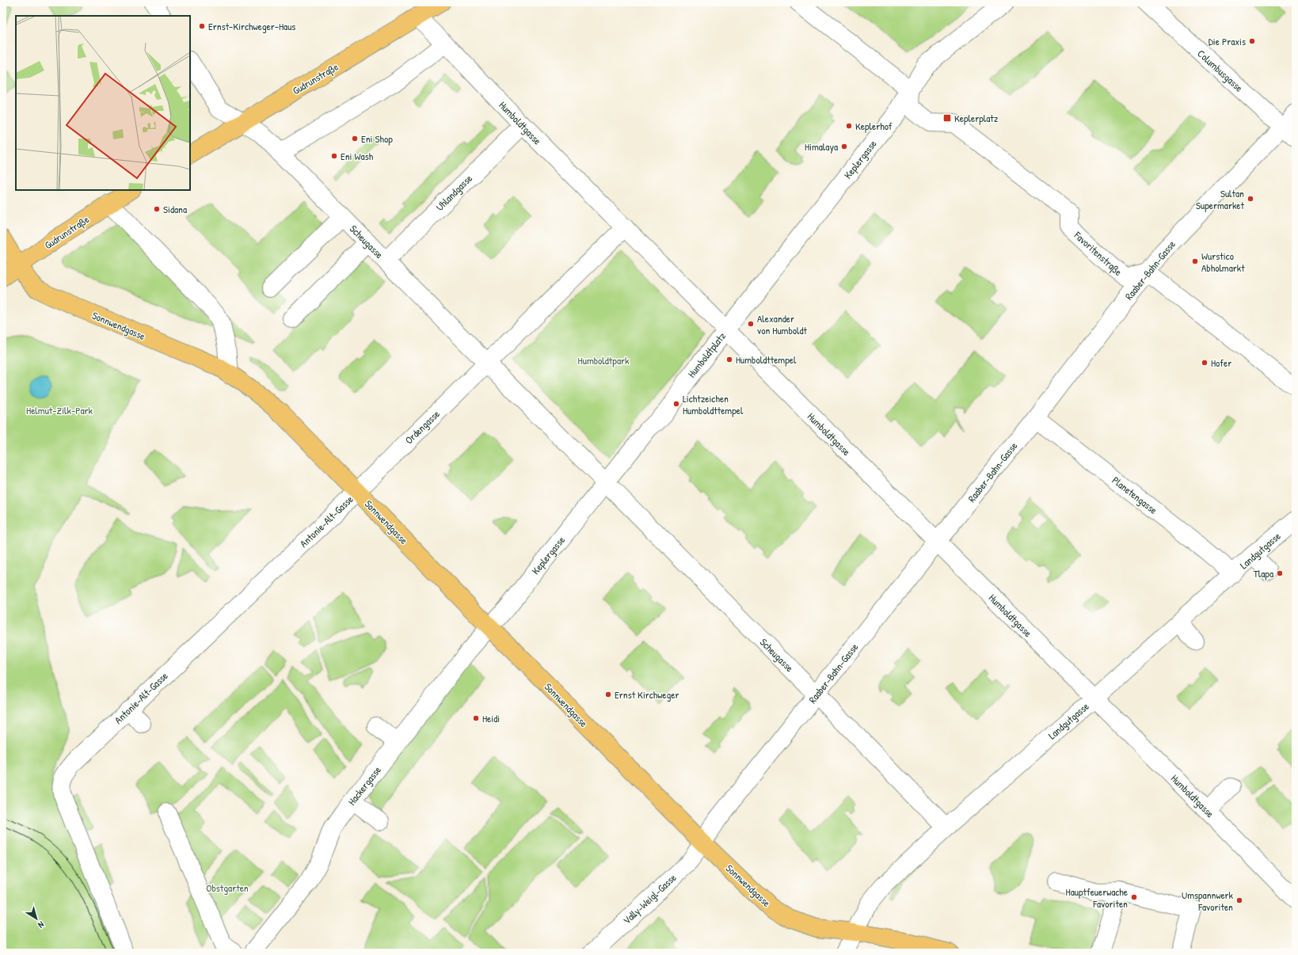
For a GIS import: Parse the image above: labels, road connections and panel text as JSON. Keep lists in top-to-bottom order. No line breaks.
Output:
{"streets":{"main road":["Gudrunstraße","Sonnwendgasse"],"street":["Columbusgasse","Humboldtgasse","Keplergasse","Uhlandgasse","Scheugasse","Favoritenstraße","Raaber-Bahn-Gasse","Humboldtplatz","Ordengasse","Planetengasse","Antonie-Alt-Gasse","Landgutgasse","Hackergasse","Vally-Weigl-Gasse"]},"crossings":[["Columbusgasse","Raaber-Bahn-Gasse"],["Gudrunstraße","Humboldtgasse"],["Gudrunstraße","Scheugasse"],["Gudrunstraße","Sonnwendgasse"],["Humboldtgasse","Keplergasse"],["Humboldtgasse","Uhlandgasse"],["Humboldtgasse","Raaber-Bahn-Gasse"],["Humboldtgasse","Humboldtplatz"],["Humboldtgasse","Landgutgasse"],["Keplergasse","Scheugasse"],["Keplergasse","Favoritenstraße"],["Keplergasse","Sonnwendgasse"],["Keplergasse","Humboldtplatz"],["Keplergasse","Hackergasse"],["Uhlandgasse","Scheugasse"],["Scheugasse","Raaber-Bahn-Gasse"],["Scheugasse","Humboldtplatz"],["Scheugasse","Ordengasse"],["Scheugasse","Landgutgasse"],["Favoritenstraße","Raaber-Bahn-Gasse"],["Raaber-Bahn-Gasse","Sonnwendgasse"],["Raaber-Bahn-Gasse","Planetengasse"],["Raaber-Bahn-Gasse","Vally-Weigl-Gasse"],["Sonnwendgasse","Ordengasse"],["Sonnwendgasse","Antonie-Alt-Gasse"],["Sonnwendgasse","Landgutgasse"],["Sonnwendgasse","Hackergasse"],["Sonnwendgasse","Vally-Weigl-Gasse"],["Ordengasse","Antonie-Alt-Gasse"],["Planetengasse","Landgutgasse"]],"parks":["Humboldtpark","Helmut-Zilk-Park","Obstgarten"],"places":{"other":["Ernst-Kirchweger-Haus","Die Praxis","Keplerhof","Eni Shop","Himalaya","Eni Wash","Sultan Supermarket","Sidana","Wurstico Abholmarkt","Alexander von Humboldt","Humboldttempel","Hofer","Lichtzeichen Humboldttempel","Tlapa","Ernst Kirchweger","Heidi","Hauptfeuerwache Favoriten","Umspannwerk Favoriten"],"transit":["Keplerplatz"]},"north":"bottom right"}
